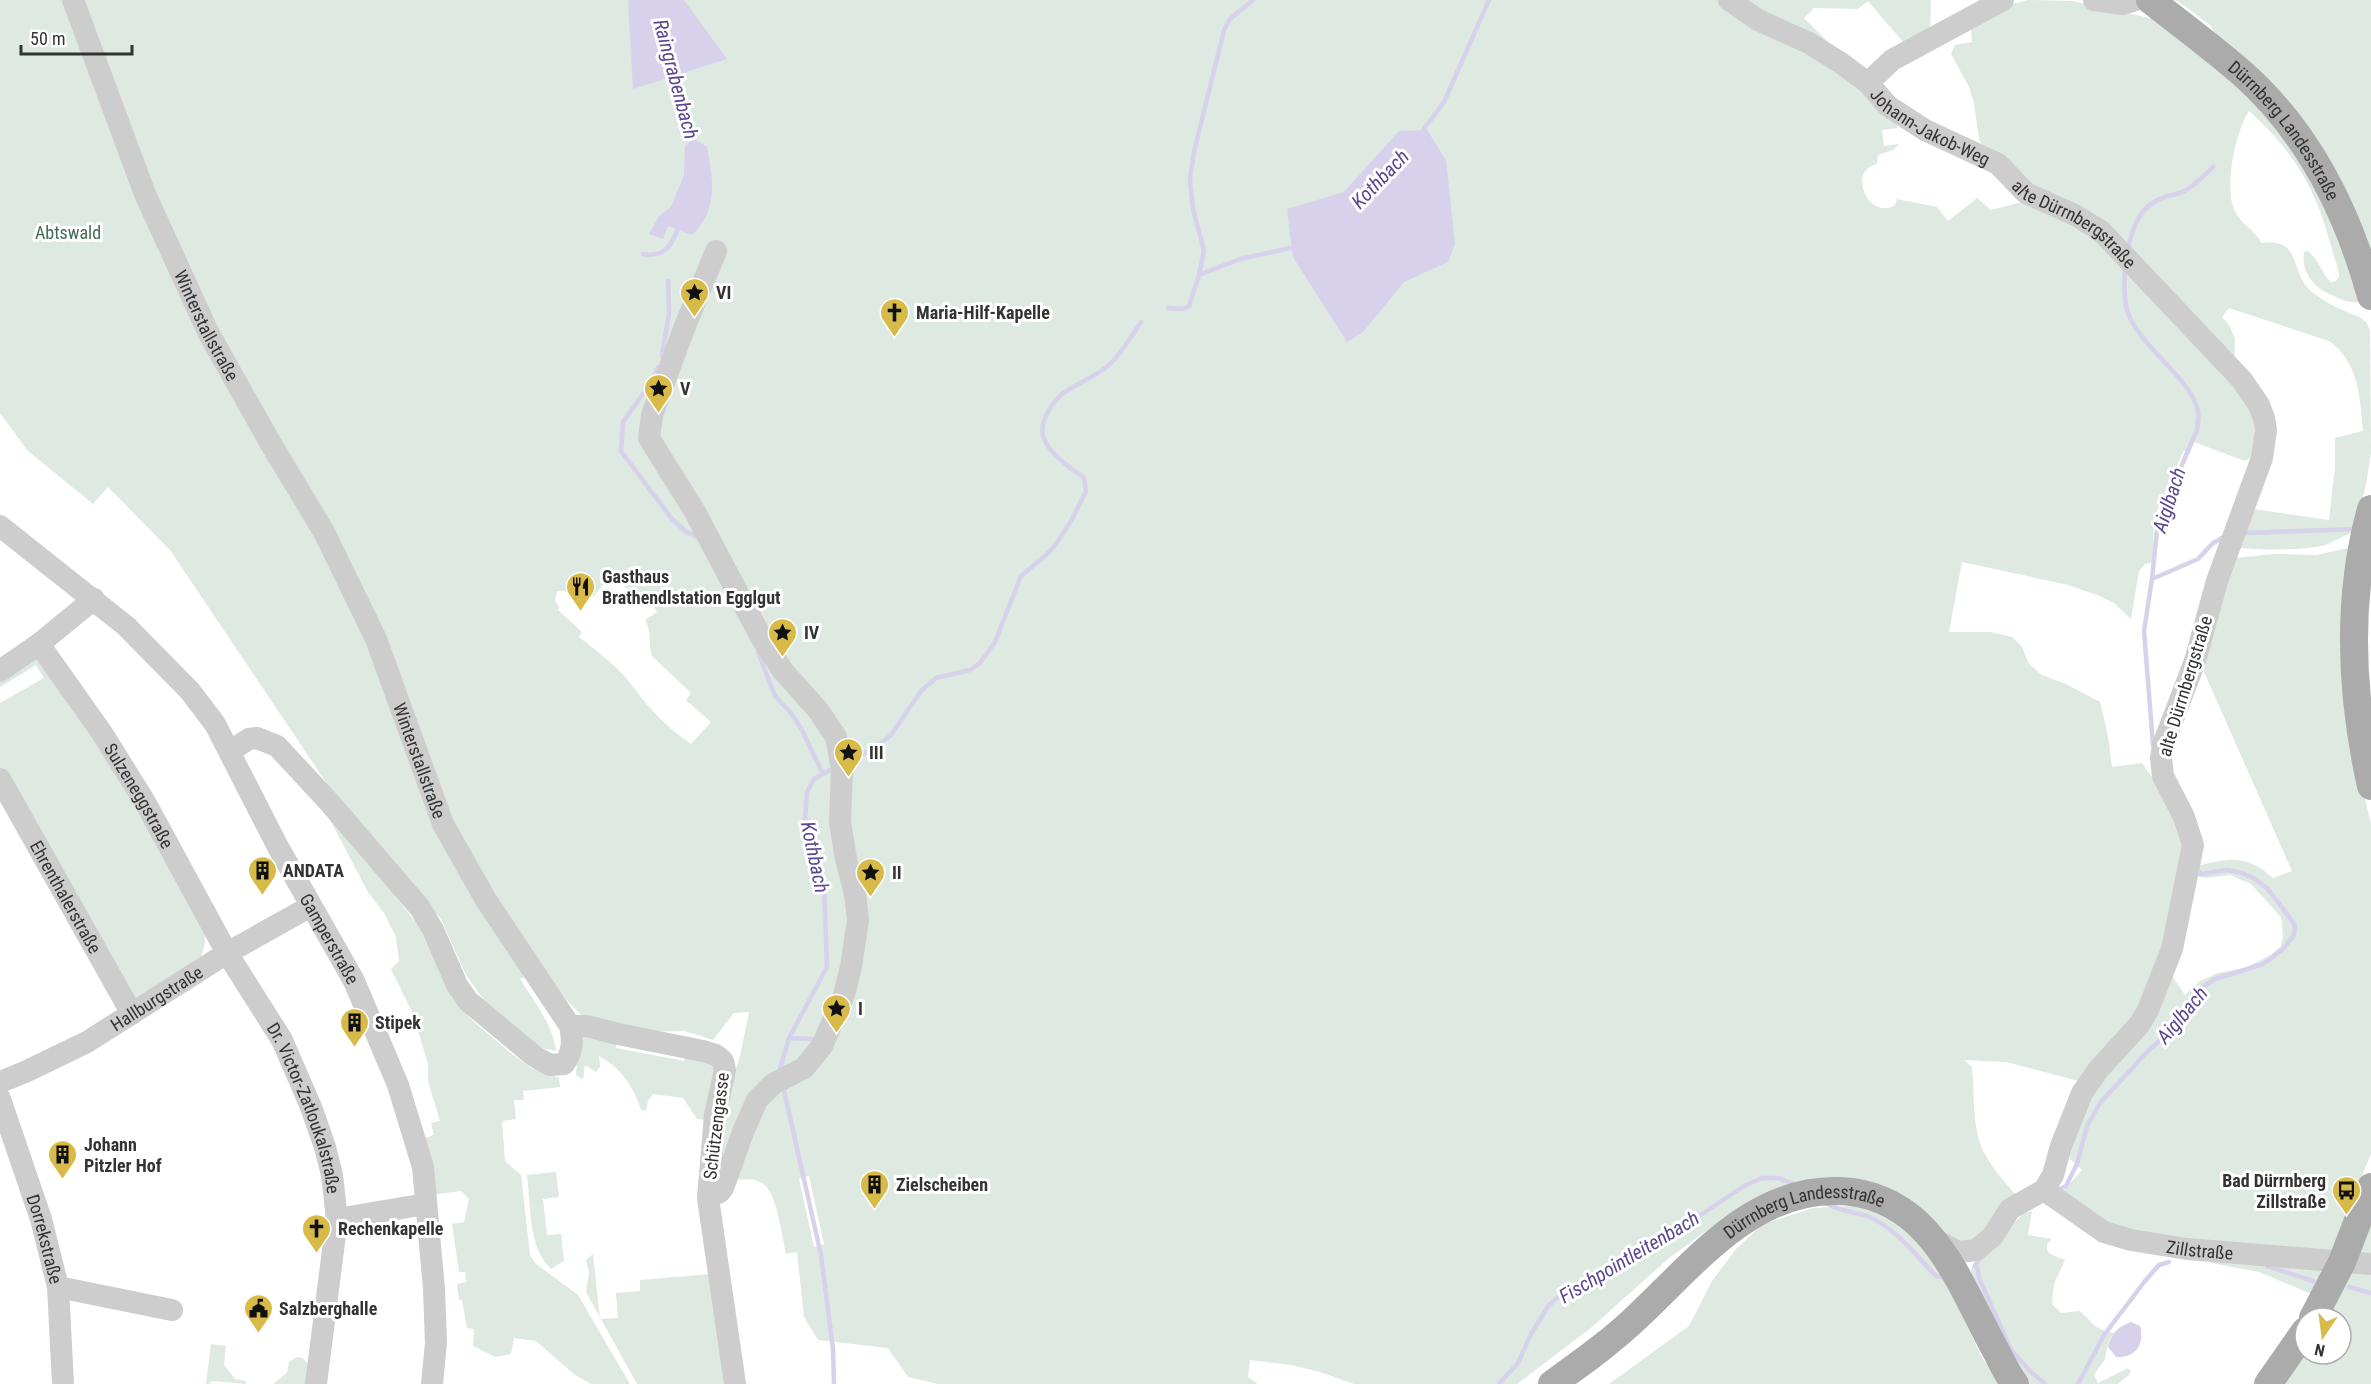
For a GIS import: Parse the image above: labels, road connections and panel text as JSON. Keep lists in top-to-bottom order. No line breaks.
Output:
{"streets":{"main road":["Dürrnberg Landesstraße"],"street":["Johann-Jakob-Weg","alte Dürrnbergstraße","Winterstallstraße","Sulzeneggstraße","Ehrenthalerstraße","Gamperstraße","Hallburgstraße","Dr. Victor-Zatloukalstraße","Schützengasse","Dorrekstraße","Zillstraße"]},"crossings":[["Johann-Jakob-Weg","alte Dürrnbergstraße"],["alte Dürrnbergstraße","Zillstraße"],["Winterstallstraße","Schützengasse"],["Sulzeneggstraße","Hallburgstraße"],["Sulzeneggstraße","Dr. Victor-Zatloukalstraße"],["Ehrenthalerstraße","Hallburgstraße"],["Gamperstraße","Hallburgstraße"],["Hallburgstraße","Dr. Victor-Zatloukalstraße"]],"water":["Raingrabenbach","Kothbach","Aiglbach","Fischpointleitenbach"],"parks":["Abtswald"],"places":{"place":["VI","V","IV","III","II","I"],"church":["Maria-Hilf-Kapelle","Rechenkapelle"],"restaurant":["Gasthaus Brathendlstation Egglgut"],"building":["ANDATA","Stipek","Johann Pitzler Hof","Zielscheiben"],"bus stop":["Bad Dürrnberg Zillstraße"],"public building":["Salzberghalle"]},"scale_bar":"50 m","north":"bottom"}
